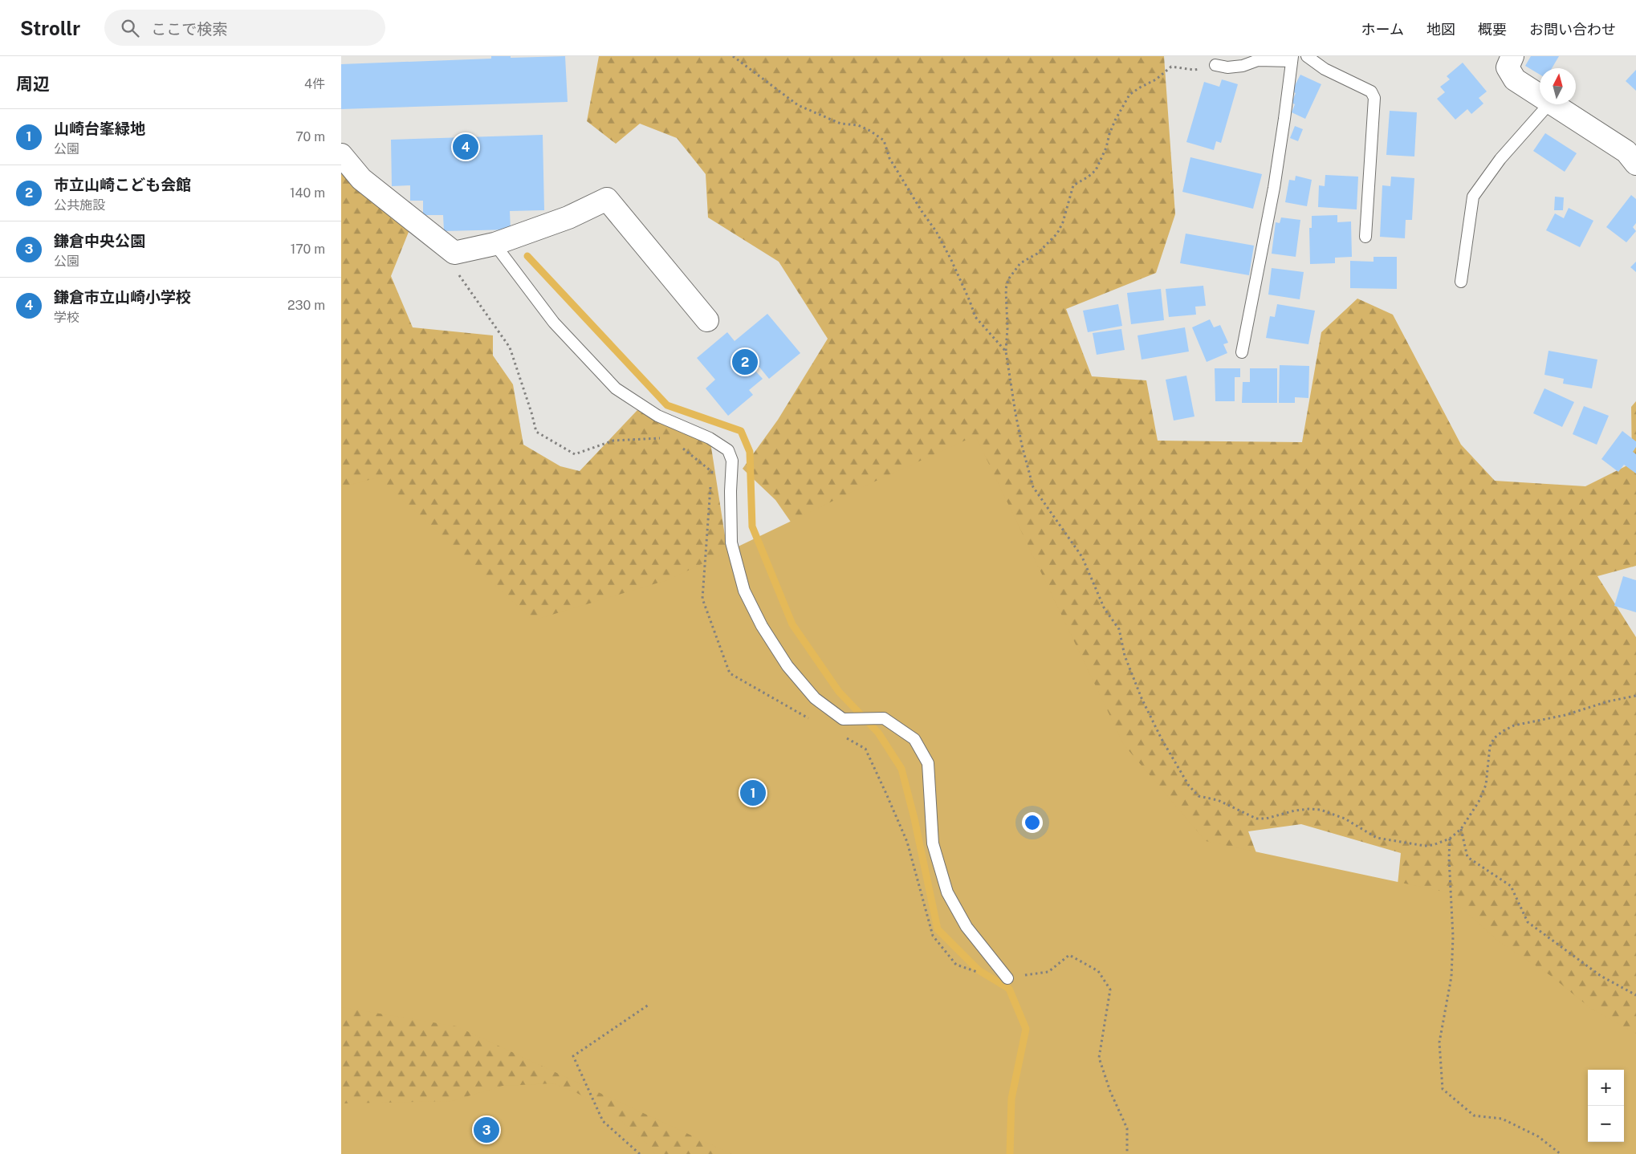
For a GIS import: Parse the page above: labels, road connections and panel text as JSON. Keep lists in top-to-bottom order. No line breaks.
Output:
{"north":"top","page":{"header":"Strollr","search":"ここで検索","nav":["ホーム","地図","概要","お問い合わせ"],"heading":["周辺","4件"],"list":[{"mark":"1","name":"山崎台峯緑地","note":"公園","value":"70 m"},{"mark":"2","name":"市立山崎こども会館","note":"公共施設","value":"140 m"},{"mark":"3","name":"鎌倉中央公園","note":"公園","value":"170 m"},{"mark":"4","name":"鎌倉市立山崎小学校","note":"学校","value":"230 m"}],"pins":["4","2","1","3"],"map_buttons":["+","−"]}}
